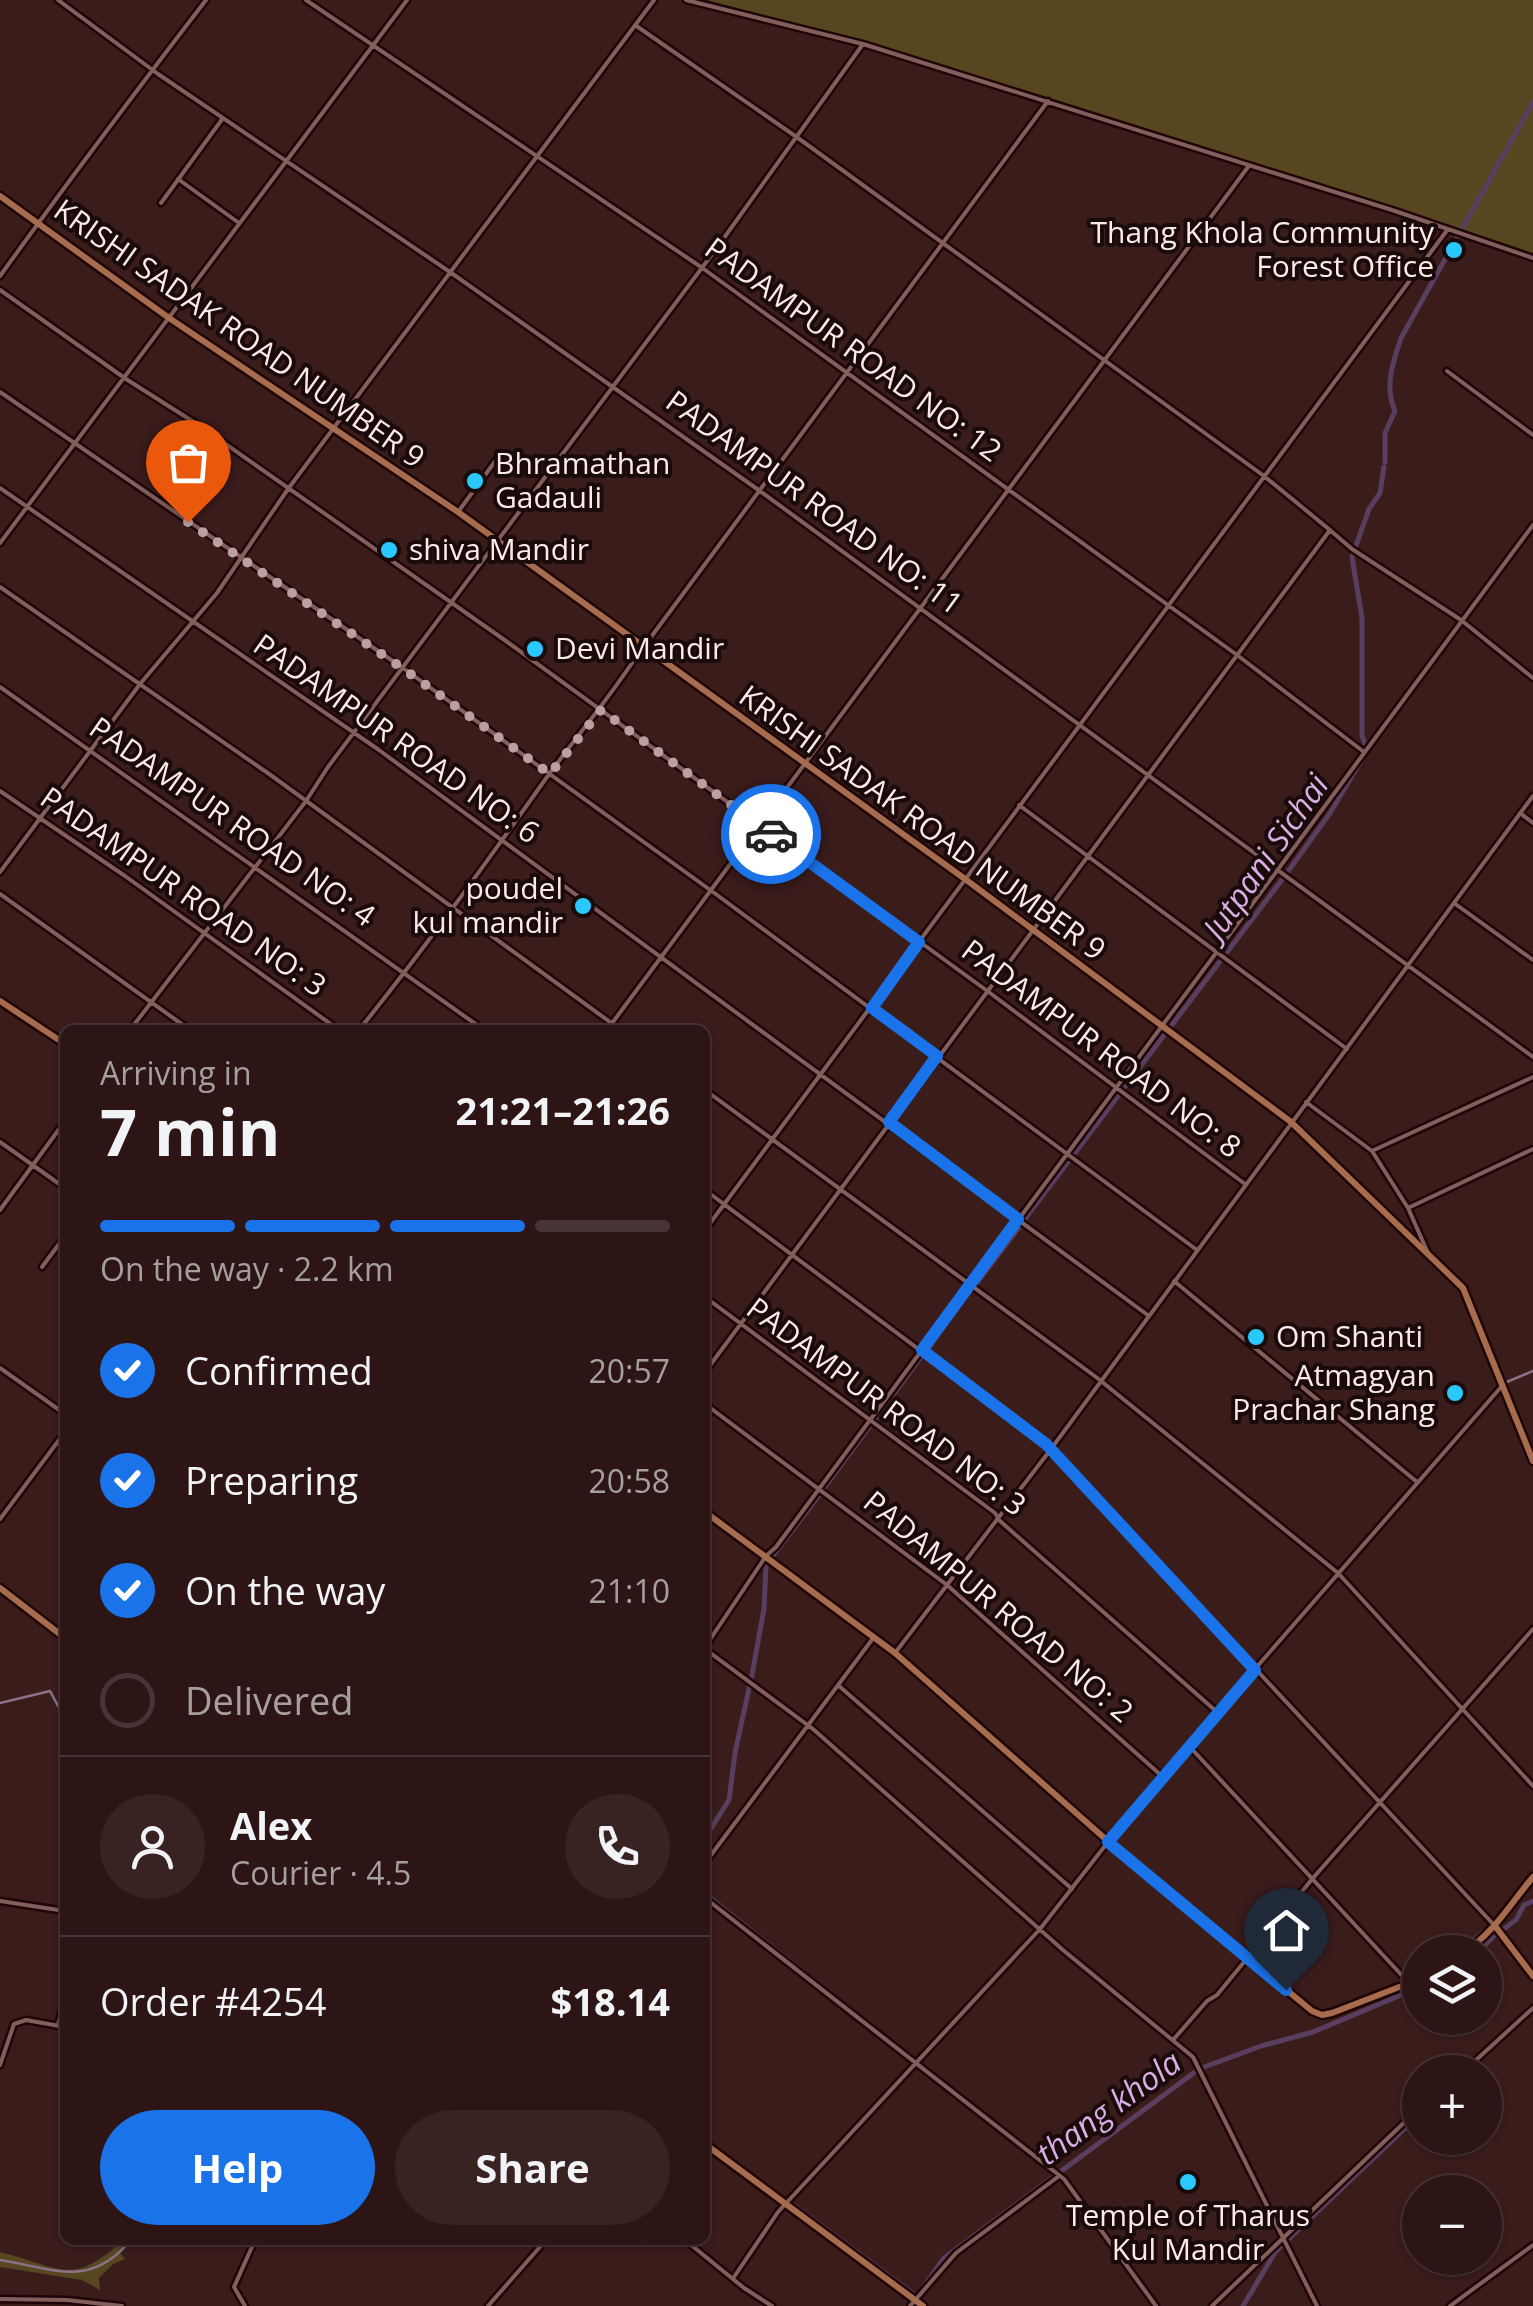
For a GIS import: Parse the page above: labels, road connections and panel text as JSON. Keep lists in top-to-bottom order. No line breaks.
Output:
{"streets":{"street":["KRISHI SADAK ROAD NUMBER 9","PADAMPUR ROAD NO: 12","PADAMPUR ROAD NO: 11","PADAMPUR ROAD NO: 6","PADAMPUR ROAD NO: 4","PADAMPUR ROAD NO: 3","PADAMPUR ROAD NO: 8","PADAMPUR ROAD NO: 2"]},"water":["Jutpani Sichai","thang khola"],"places":["Thang Khola Community Forest Office","Bhramathan Gadauli","shiva Mandir","Devi Mandir","poudel kul mandir","Om Shanti","Atmagyan Prachar Shang","Temple of Tharus Kul Mandir"],"page":{"heading":["7 min","Arriving in","21:21–21:26"],"panel":["Alex","Courier · 4.5","Order #4254","$18.14"],"bar":"On the way · 2.2 km","list":[["Confirmed","20:57"],["Preparing","20:58"],["On the way","21:10"],"Delivered"],"map_buttons":["+","−"],"buttons":["Help","Share"]}}
